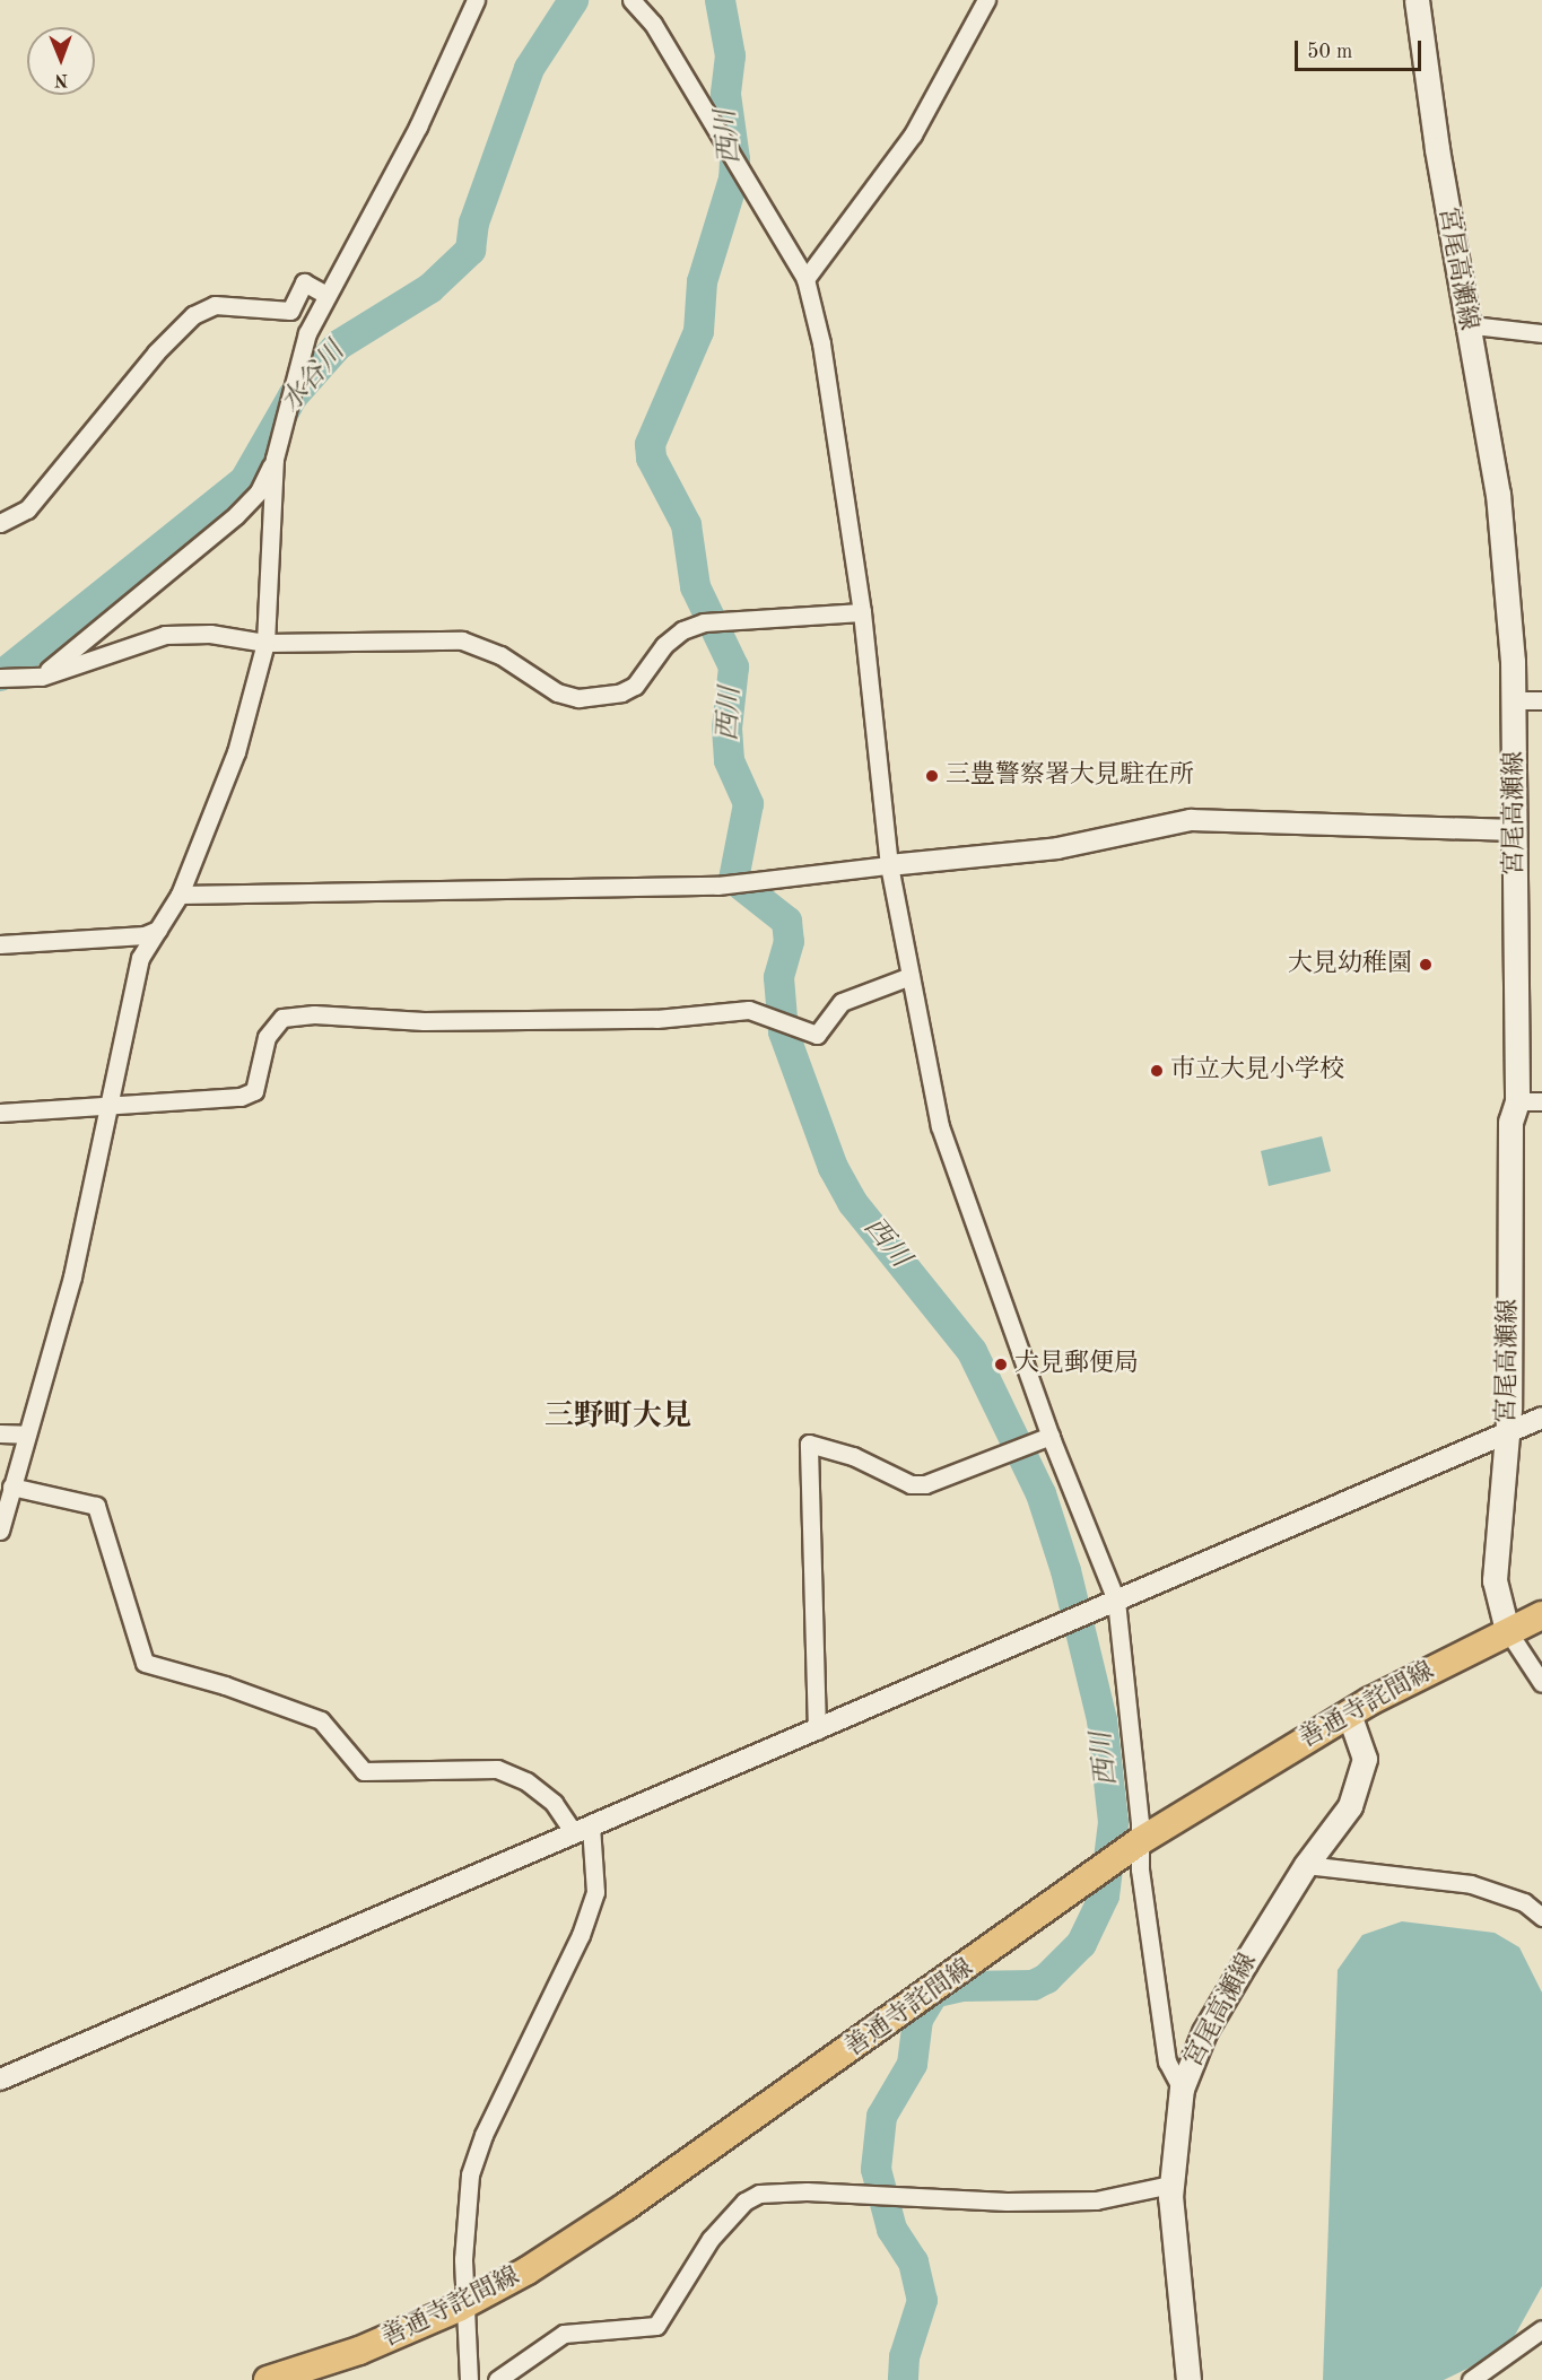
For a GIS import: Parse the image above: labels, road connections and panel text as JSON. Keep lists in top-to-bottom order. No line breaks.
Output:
{"streets":{"main road":["宮尾高瀬線","善通寺詫間線"]},"crossings":[["宮尾高瀬線","善通寺詫間線"]],"districts":["三野町大見"],"water":["西川","水谷川"],"places":["三豊警察署大見駐在所","大見幼稚園","市立大見小学校","大見郵便局"],"scale_bar":"50 m","north":"bottom"}
